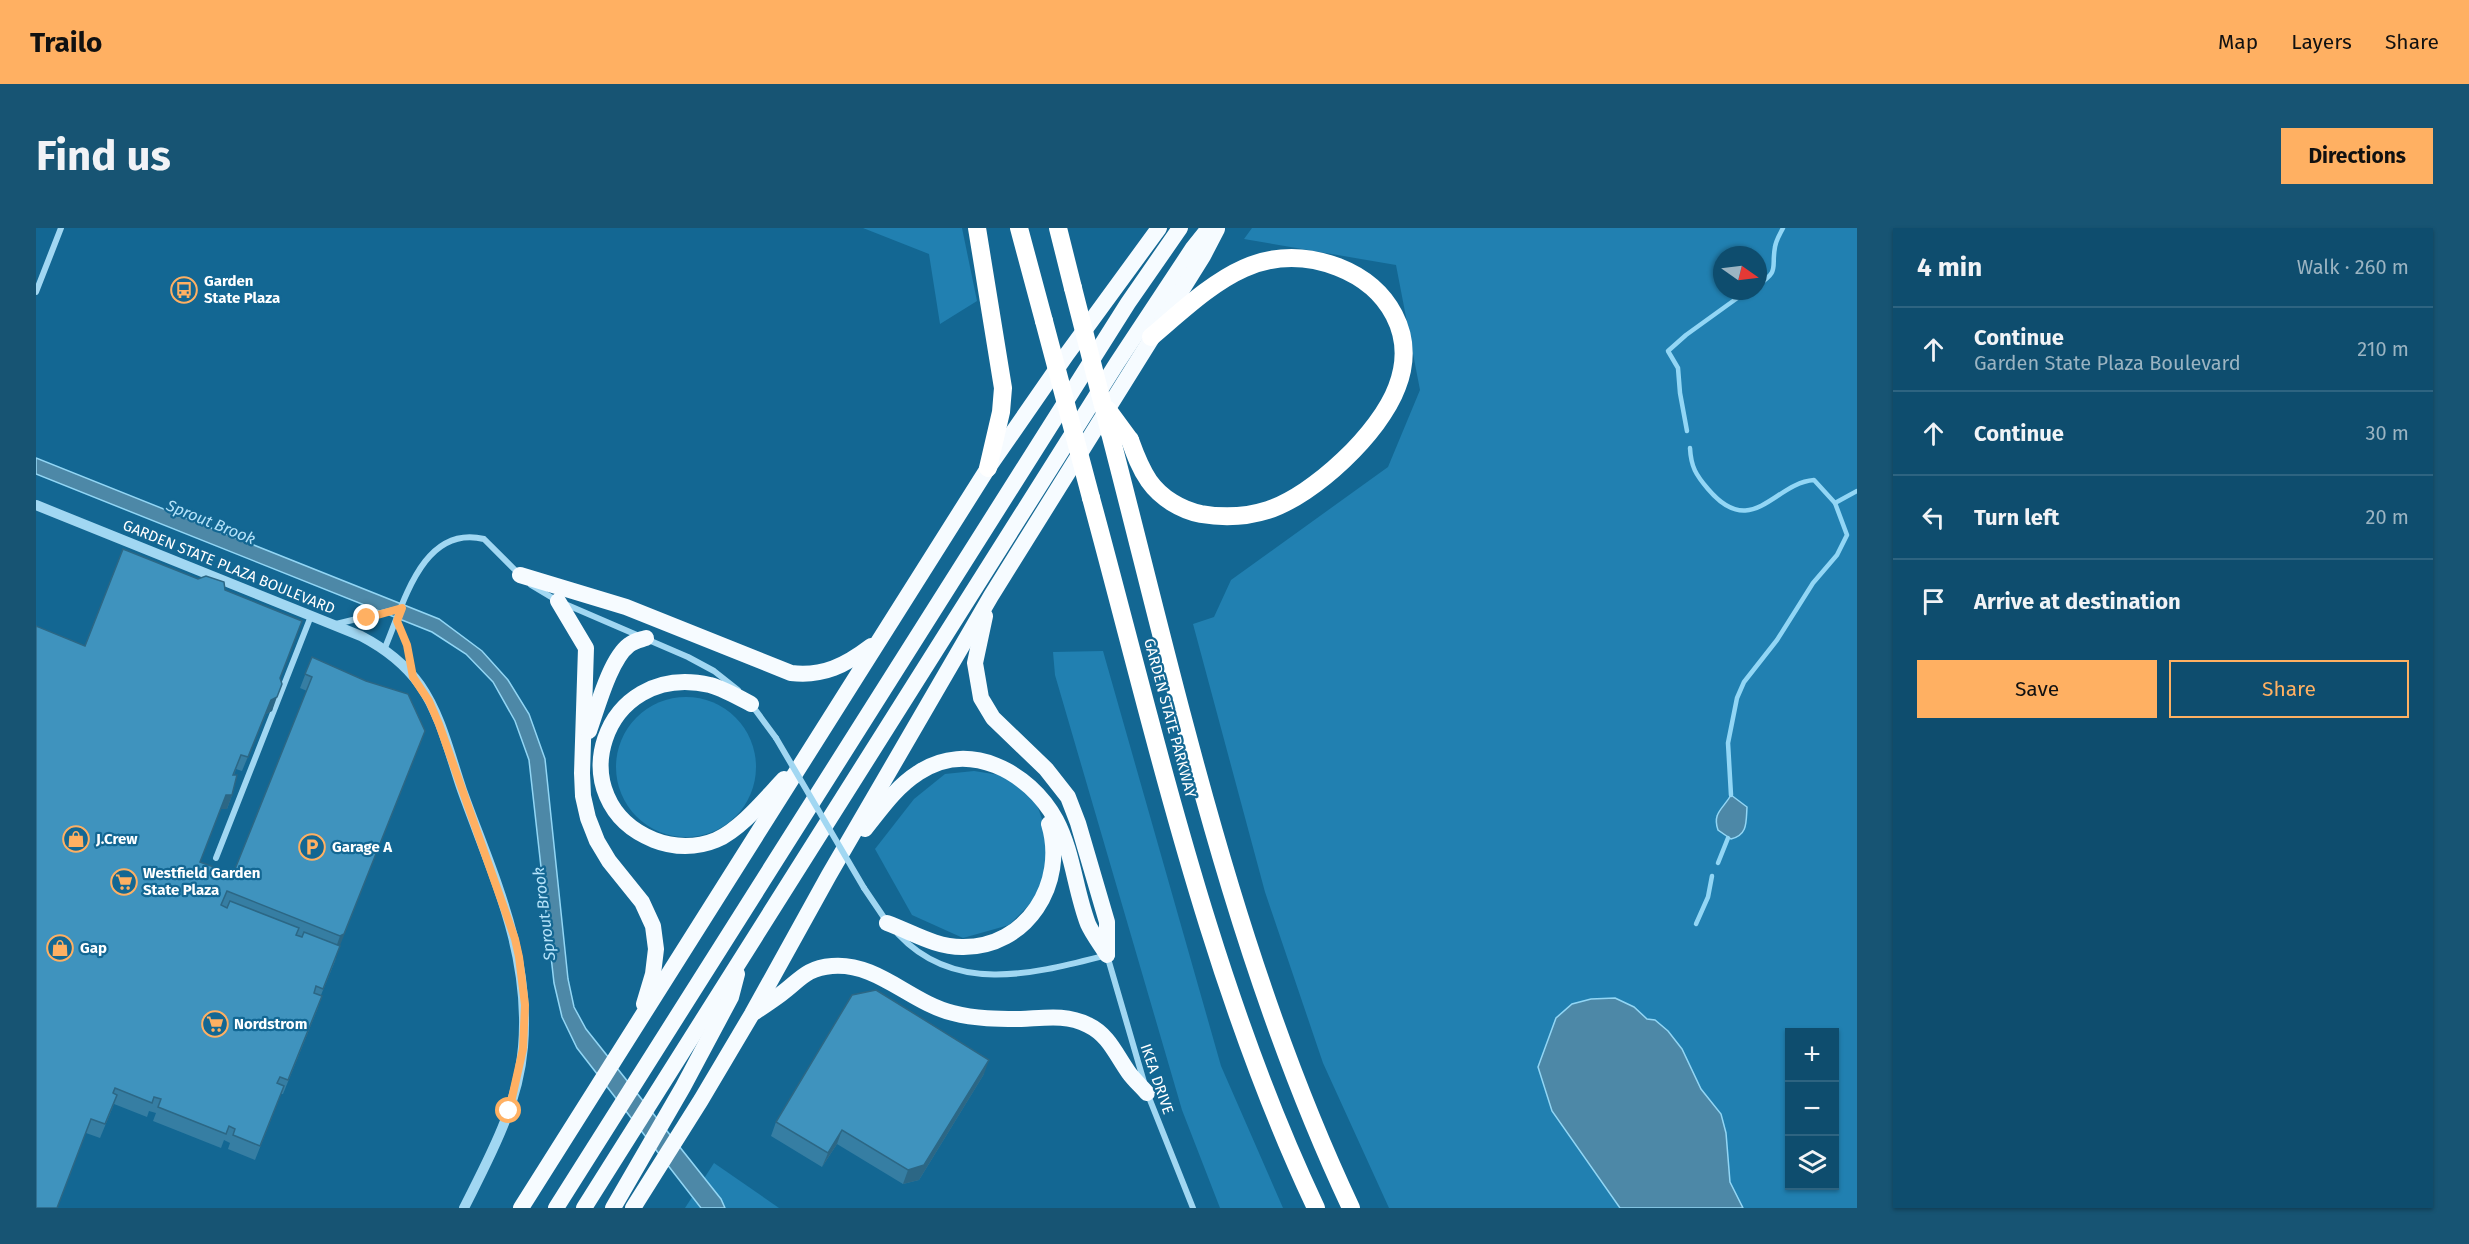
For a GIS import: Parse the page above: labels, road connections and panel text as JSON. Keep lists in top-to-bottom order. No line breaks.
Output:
{"streets":{"highway":["GARDEN STATE PARKWAY"],"street":["GARDEN STATE PLAZA BOULEVARD","IKEA DRIVE"]},"water":["Sprout Brook"],"places":{"bus stop":["Garden State Plaza"],"shop":["J.Crew","Gap"],"parking":["Garage A"],"supermarket":["Westfield Garden State Plaza","Nordstrom"]},"north":"right","page":{"header":"Trailo","nav":["Map","Layers","Share"],"buttons":["Directions",["Save","Share"]],"title":"Find us","heading":["4 min","Walk · 260 m"],"list":[["Continue","Garden State Plaza Boulevard","210 m"],["Continue","30 m"],["Turn left","20 m"],"Arrive at destination"],"map_buttons":["+","−"]}}
